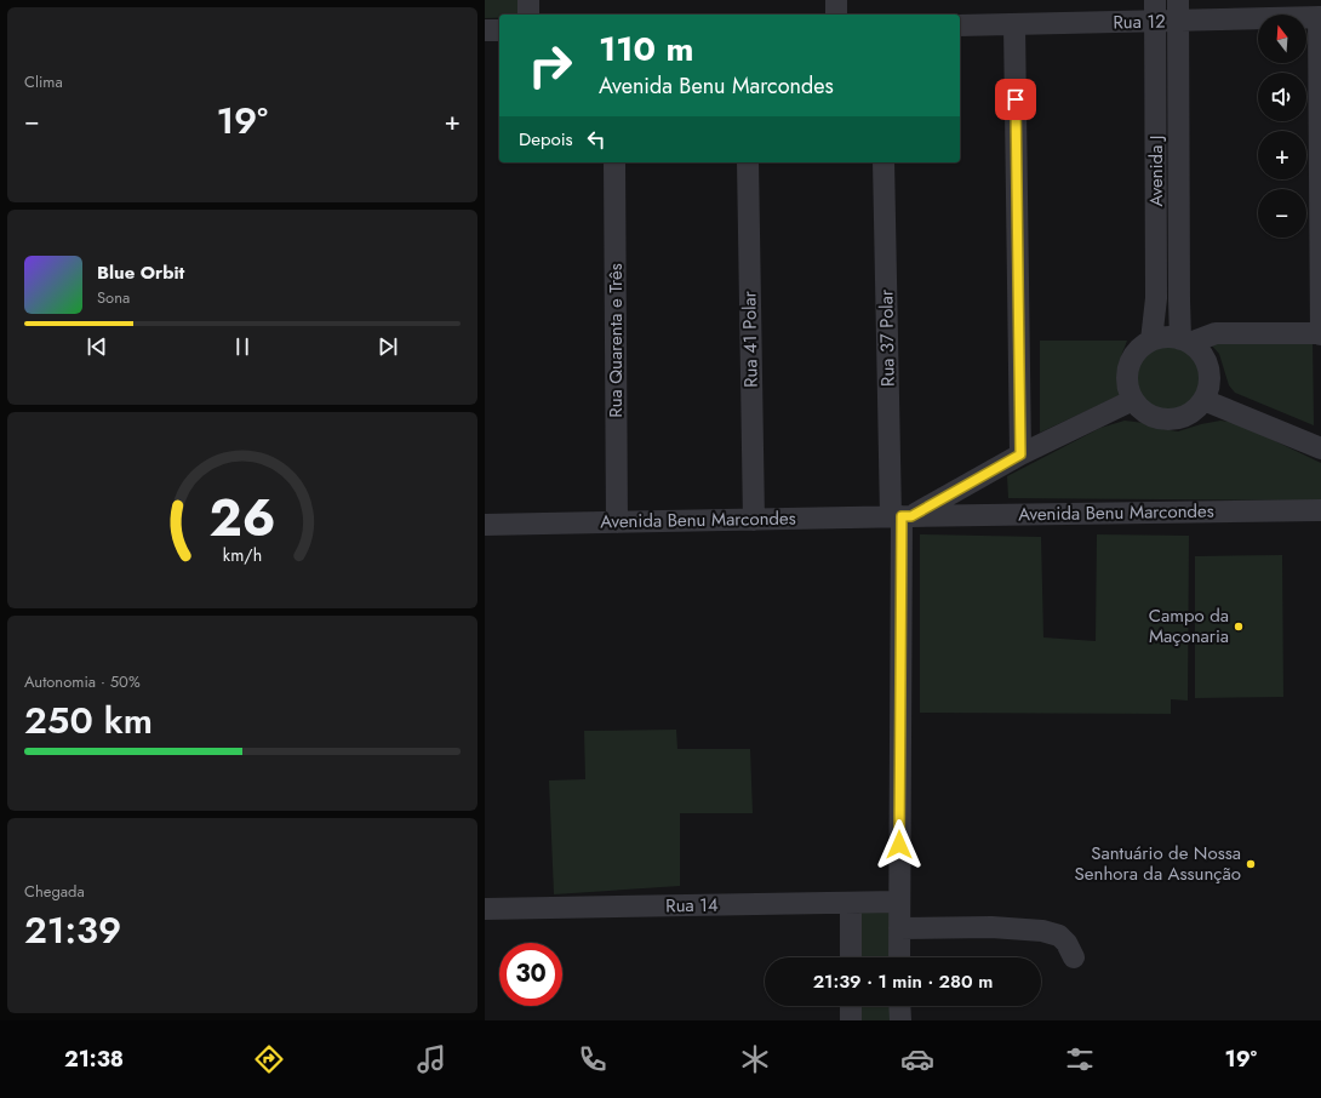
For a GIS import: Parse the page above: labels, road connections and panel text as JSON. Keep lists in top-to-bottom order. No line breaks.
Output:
{"streets":{"street":["Rua 12","Avenida J","Rua 37 Polar","Rua 41 Polar","Rua Quarenta e Três","Avenida Benu Marcondes","Rua 14"]},"crossings":[["Rua 12","Avenida J"],["Avenida J","Avenida Benu Marcondes"],["Rua 37 Polar","Avenida Benu Marcondes"],["Rua 37 Polar","Rua 14"],["Rua 41 Polar","Avenida Benu Marcondes"],["Rua Quarenta e Três","Avenida Benu Marcondes"]],"places":["Campo da Maçonaria","Santuário de Nossa Senhora da Assunção"],"north":"top","page":{"tile":["Clima",["Autonomia · 50%","250 km"],["Chegada","21:39"]],"map_buttons":["+","−"],"turn":["110 m","Avenida Benu Marcondes"],"heat":["−","19°","+"],"then":"Depois","song":["Blue Orbit","Sona"],"limit":"30","trip":"21:39 · 1 min · 280 m","tabs":["21:38","19°"],"gauge":["26","km/h"]}}
